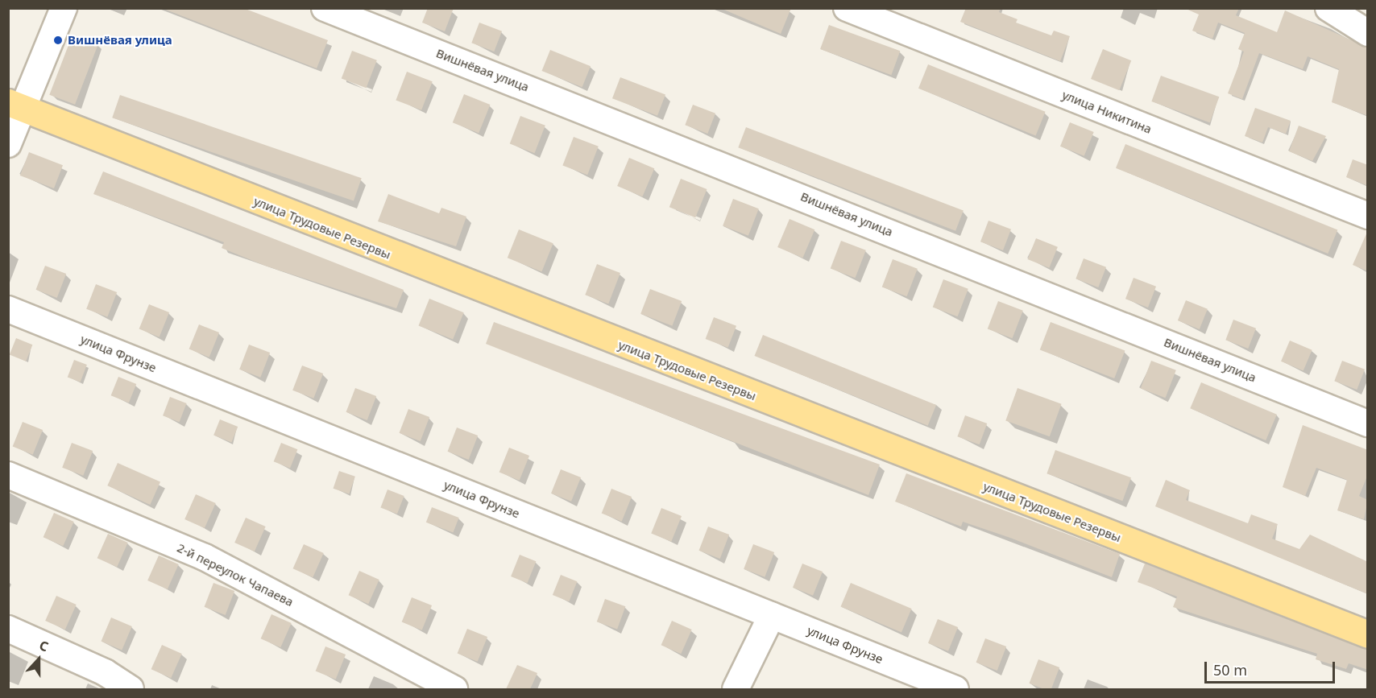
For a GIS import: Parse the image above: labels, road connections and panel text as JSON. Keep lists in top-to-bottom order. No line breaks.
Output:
{"streets":{"main road":["улица Трудовые Резервы"],"street":["Вишнёвая улица","улица Никитина","улица Фрунзе","2-й переулок Чапаева"]},"places":["Вишнёвая улица"],"scale_bar":"50 m","north":"top"}
